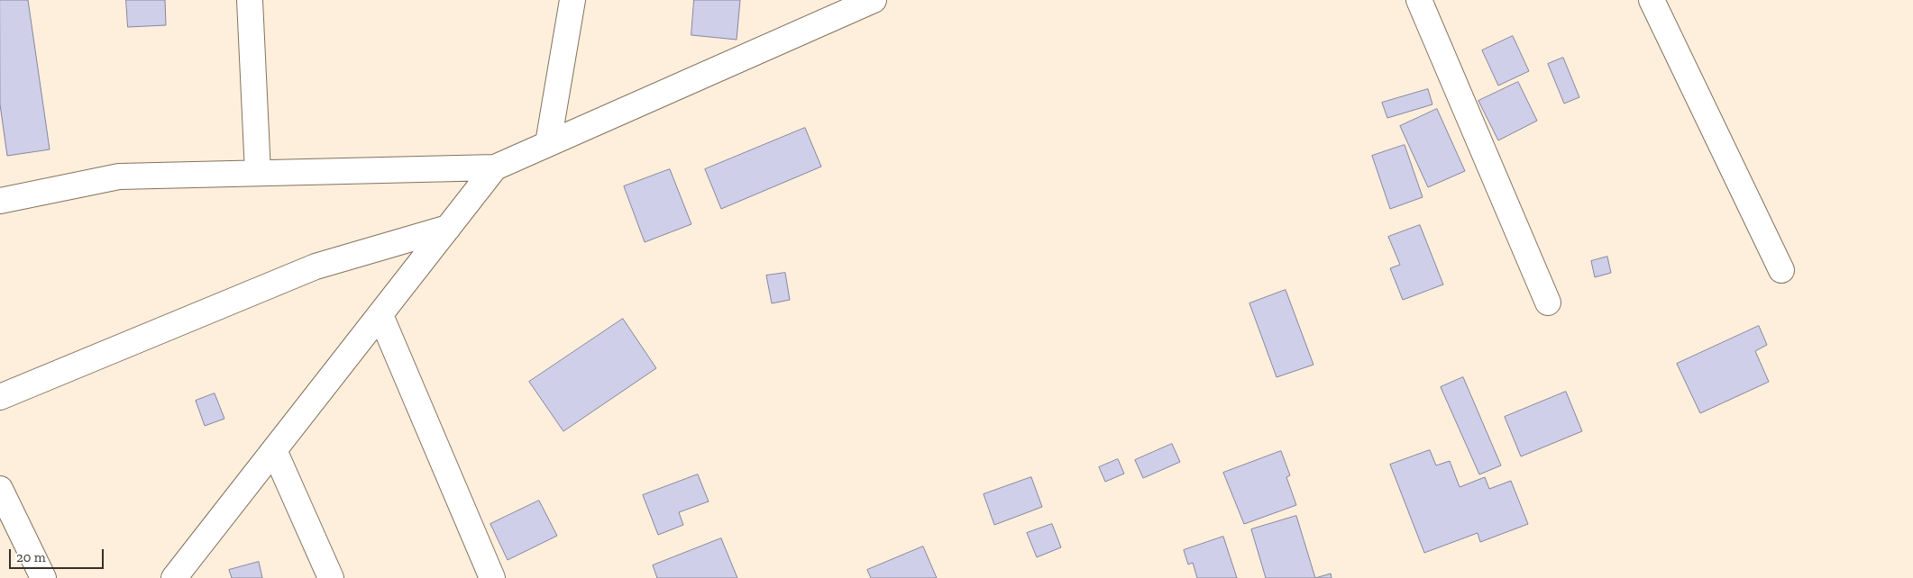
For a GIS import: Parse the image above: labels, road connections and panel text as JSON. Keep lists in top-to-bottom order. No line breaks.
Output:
{"scale_bar":"20 m"}
